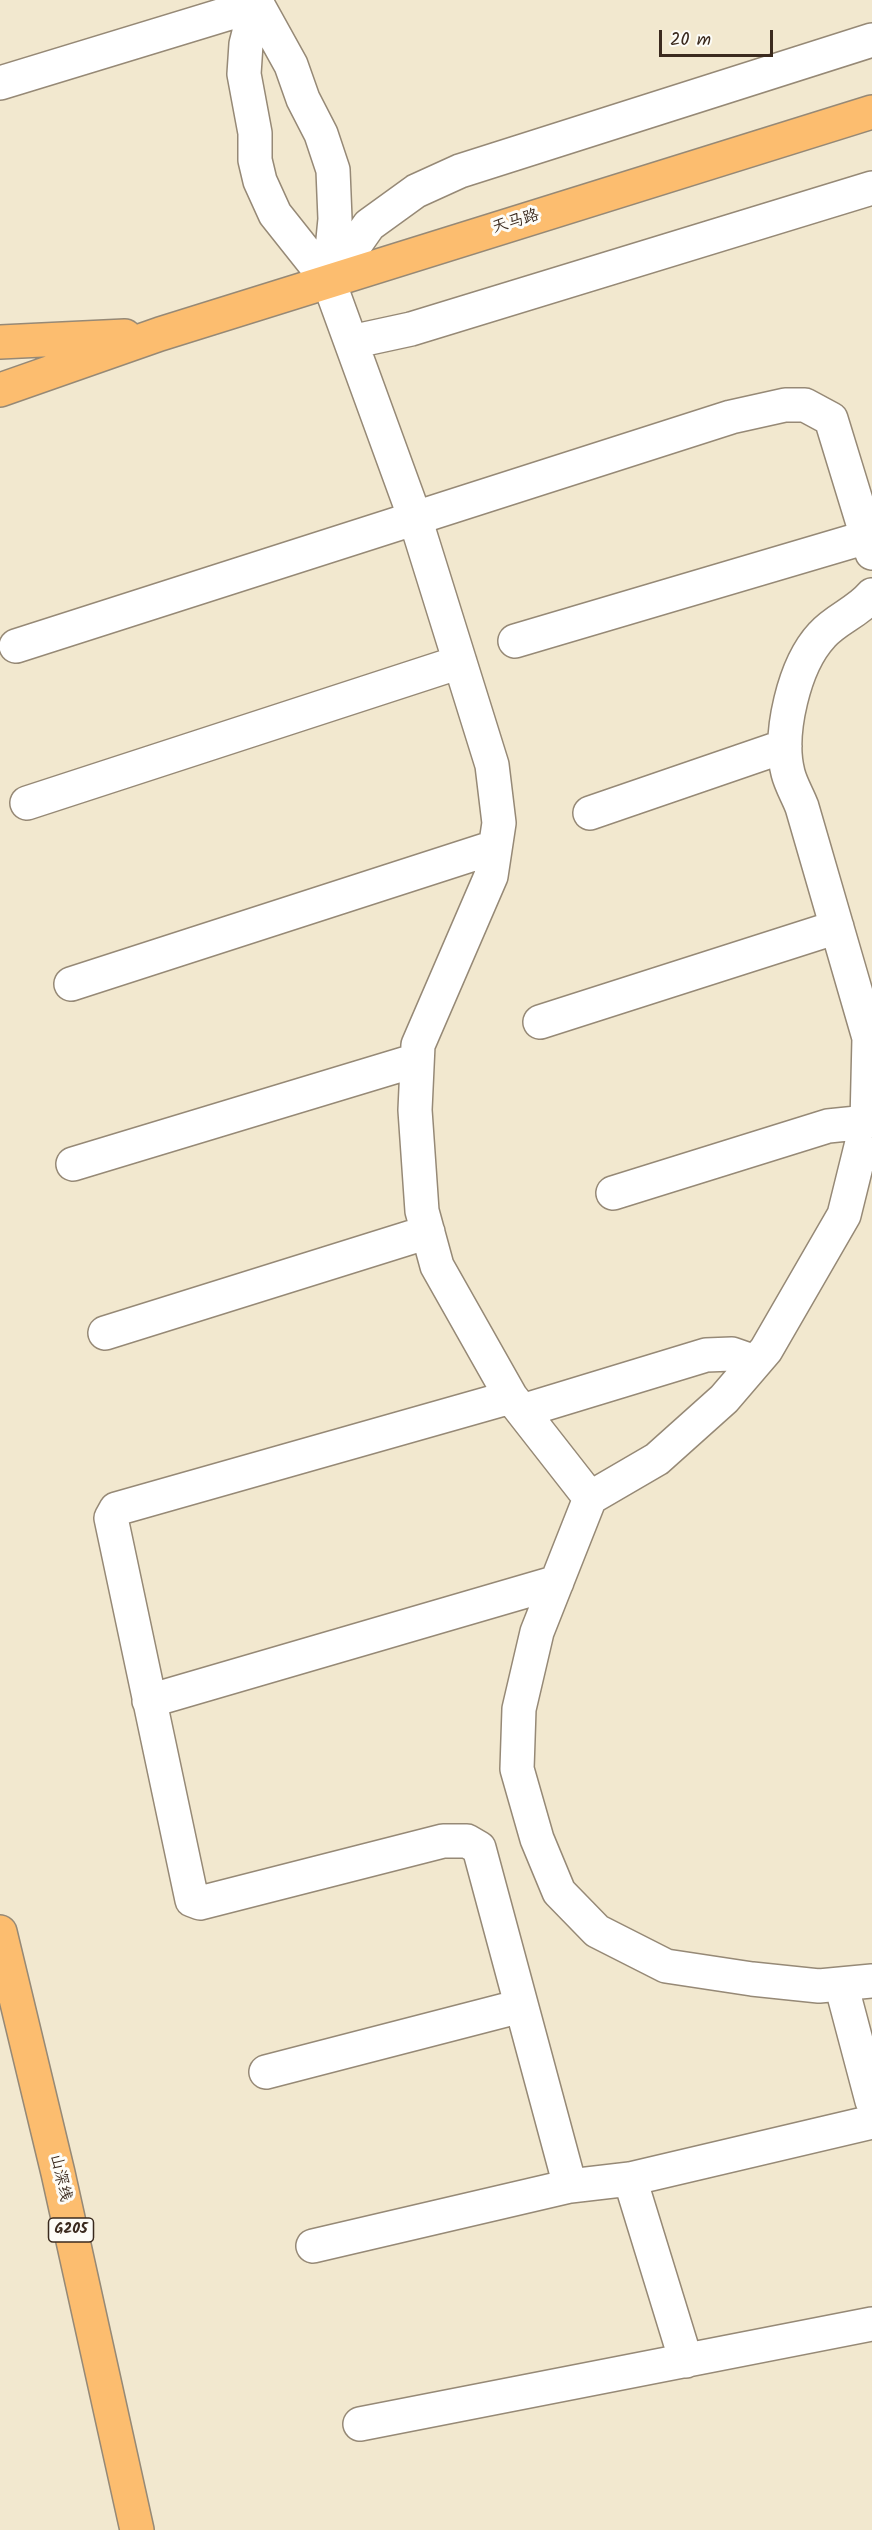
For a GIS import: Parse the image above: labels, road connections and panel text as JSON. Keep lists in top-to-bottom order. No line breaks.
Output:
{"streets":{"main road":["天马路","山深线","G205"]},"scale_bar":"20 m"}
